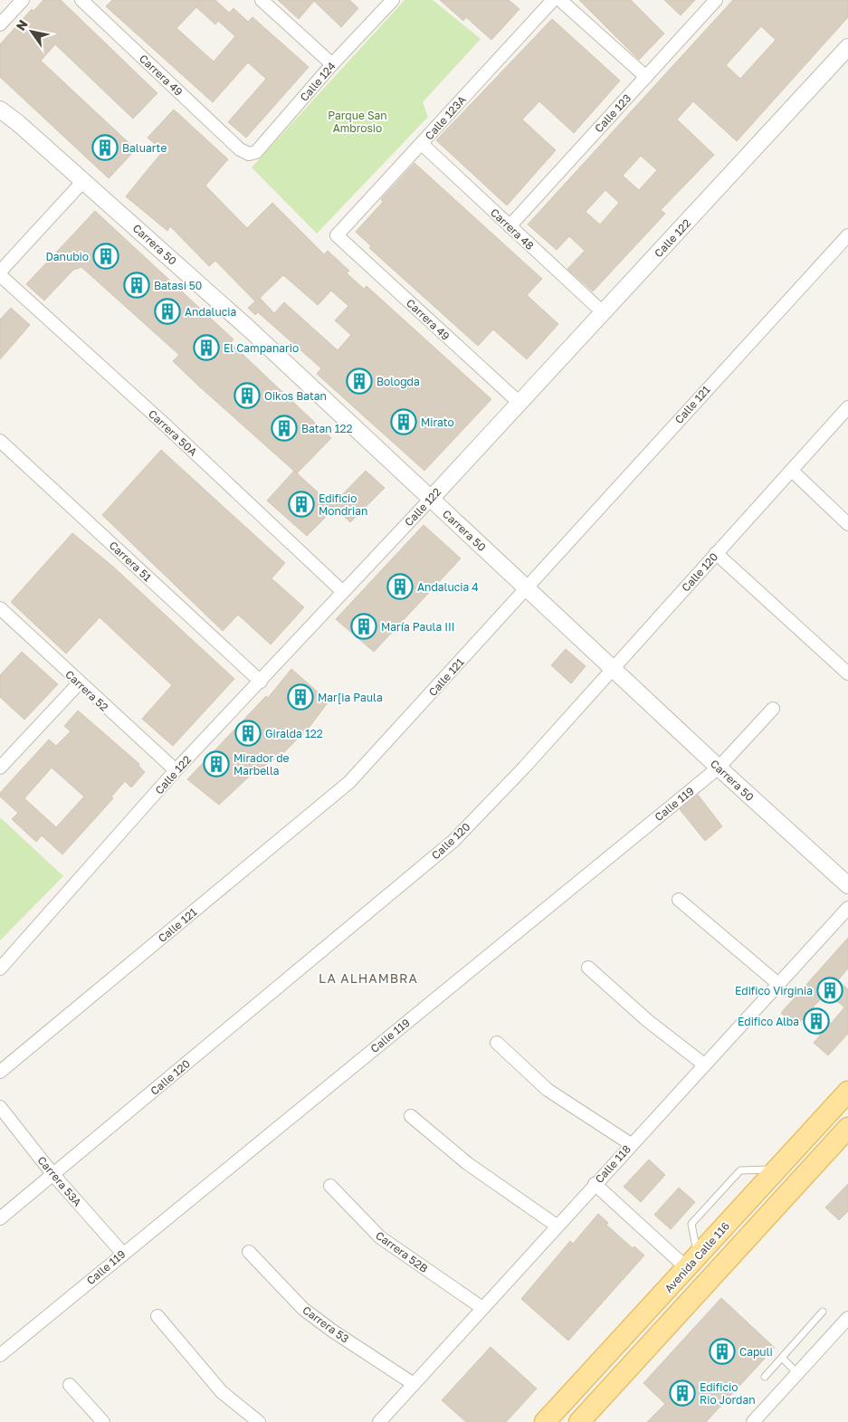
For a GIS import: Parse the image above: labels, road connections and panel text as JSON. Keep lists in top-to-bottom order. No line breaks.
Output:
{"streets":{"main road":["Avenida Calle 116"],"street":["Carrera 49","Calle 124","Calle 123","Calle 123A","Carrera 48","Calle 122","Carrera 50","Calle 121","Carrera 50A","Carrera 51","Calle 120","Carrera 52","Calle 119","Calle 118","Carrera 53A","Carrera 52B","Carrera 53"]},"crossings":[["Carrera 49","Calle 124"],["Carrera 49","Calle 123A"],["Carrera 49","Calle 122"],["Calle 123","Carrera 48"],["Calle 123A","Carrera 48"],["Carrera 48","Calle 122"],["Calle 122","Carrera 50"],["Calle 122","Carrera 50A"],["Calle 122","Carrera 51"],["Calle 122","Carrera 52"],["Carrera 50","Calle 121"],["Carrera 50","Calle 120"],["Carrera 50","Calle 119"],["Calle 120","Carrera 53A"],["Calle 119","Carrera 53A"],["Calle 118","Carrera 52B"],["Calle 118","Carrera 53"]],"districts":["LA ALHAMBRA"],"parks":["Parque San Ambrosio"],"places":{"building":["Baluarte","Danubio","Batasi 50","Andalucia","El Campanario","Bologda","Oikos Batan","Mirato","Batan 122","Edificio Mondrian","Andalucia 4","María Paula III","Mar[ia Paula","Giralda 122","Mirador de Marbella","Edifico Virginia","Edifico Alba","Capuli","Edificio Rio Jordan"]},"north":"top left"}
